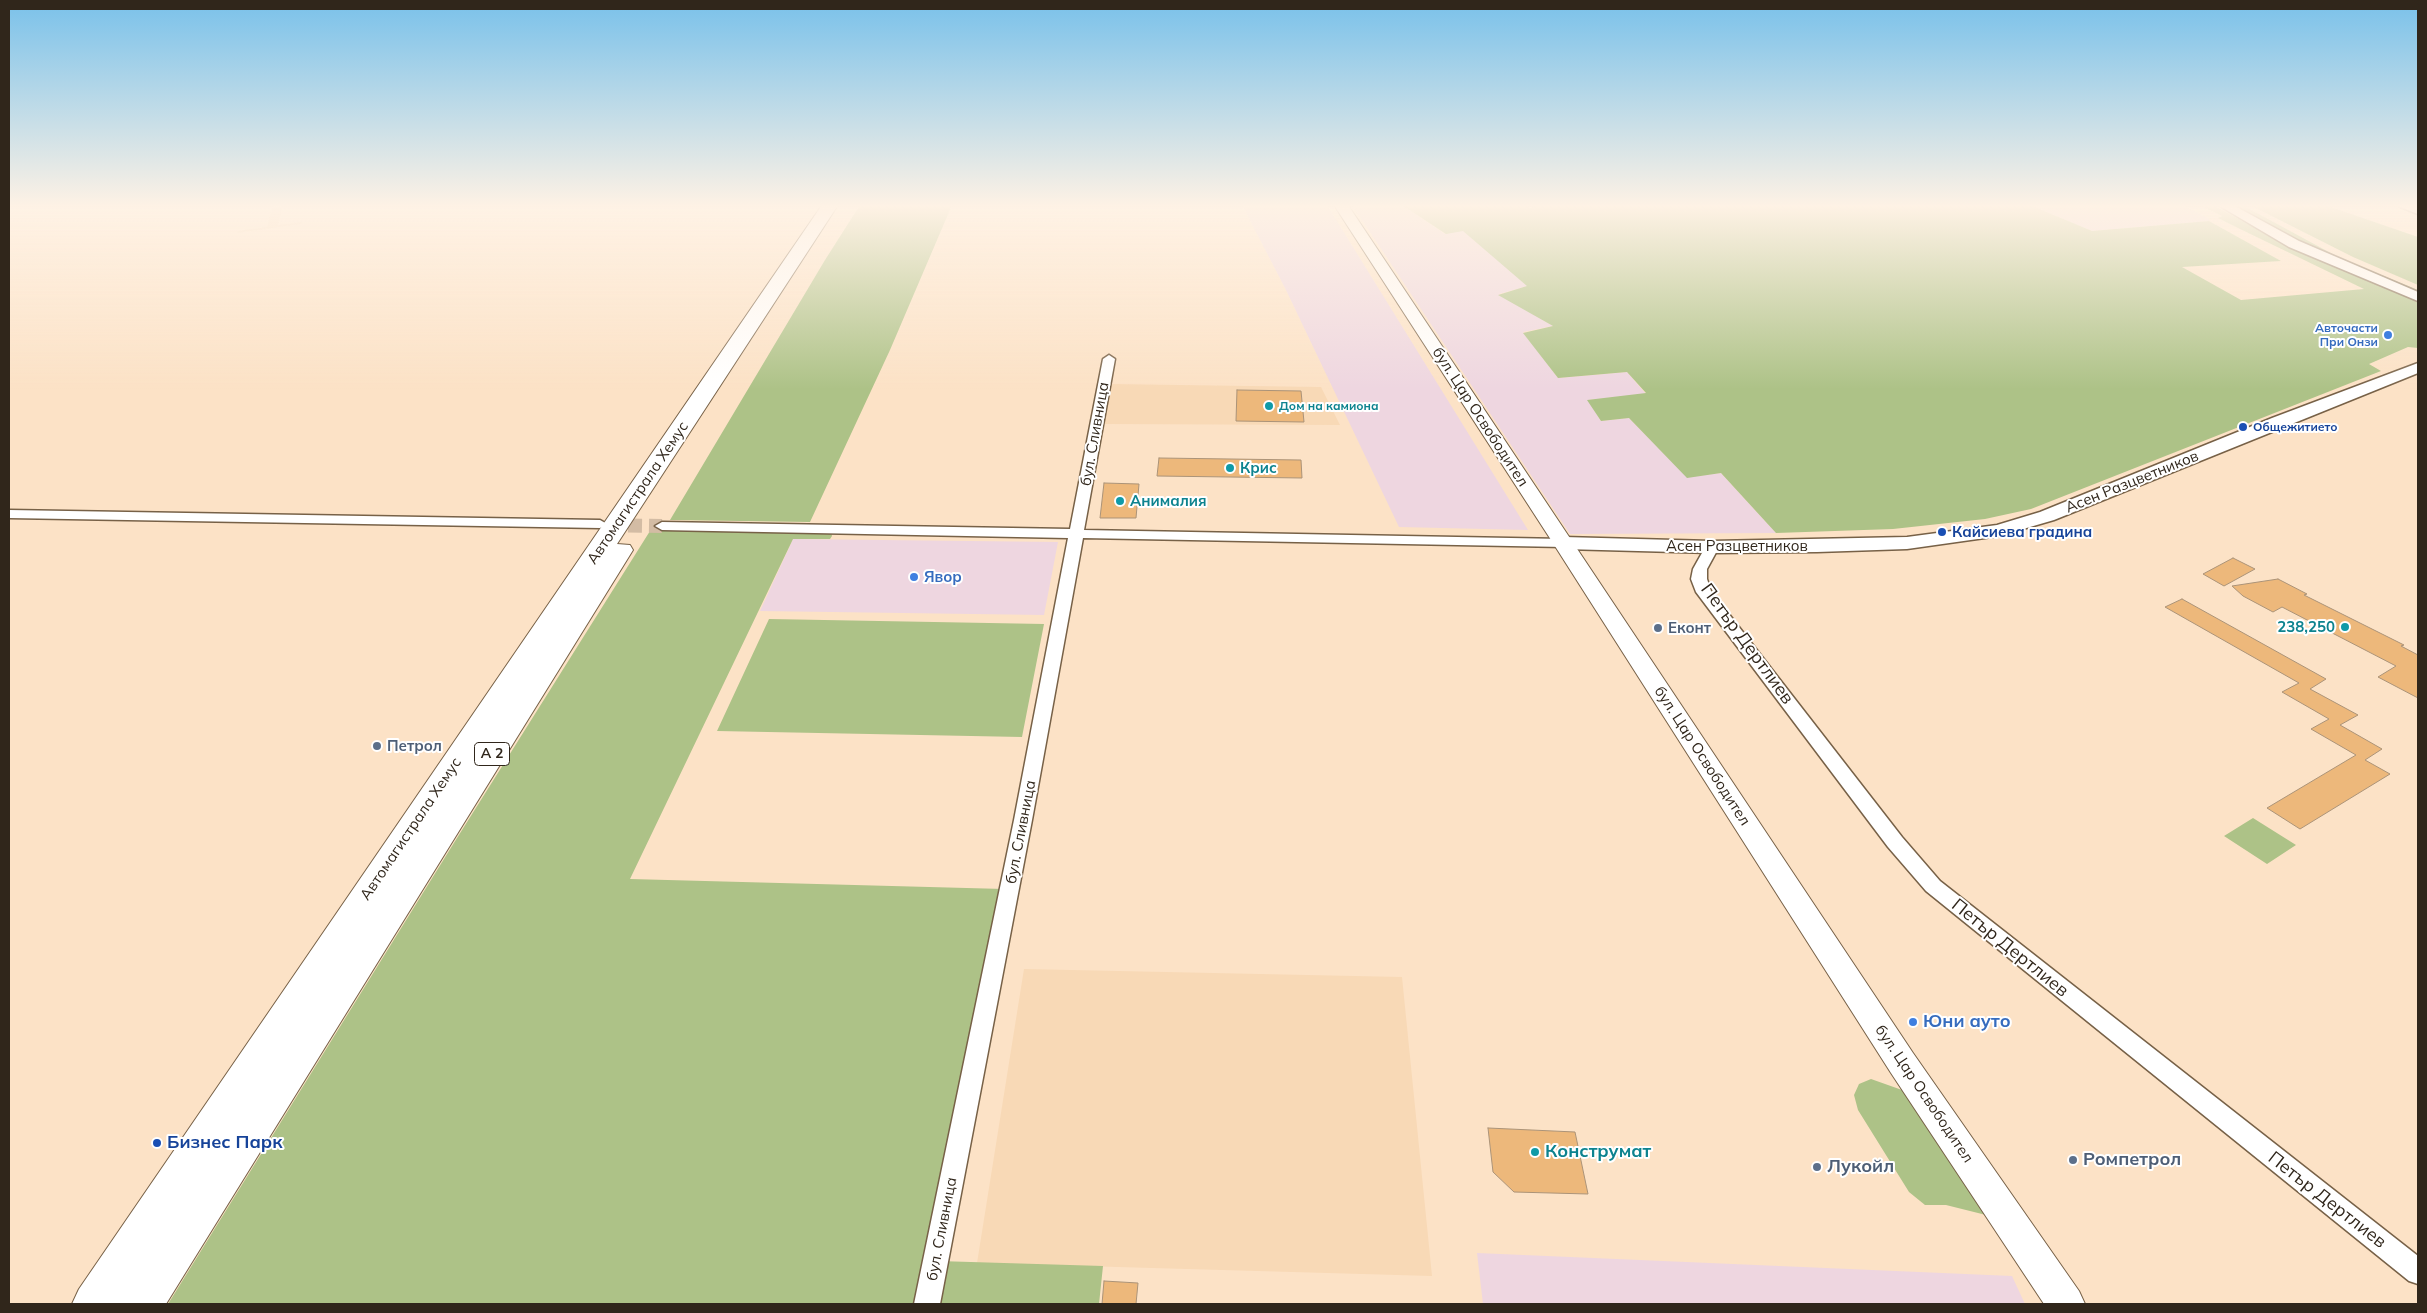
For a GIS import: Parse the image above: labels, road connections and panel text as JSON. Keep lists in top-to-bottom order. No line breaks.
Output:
{"streets":{"highway":["Автомагистрала Хемус","A 2"],"main road":["бул. Цар Освободител"],"street":["бул. Сливница","Асен Разцветников","Петър Дертлиев"]},"crossings":[["бул. Цар Освободител","Асен Разцветников"],["Асен Разцветников","Петър Дертлиев"]],"places":["Авточасти При Онзи","Дом на камиона","Общежитието","Крис","Анималия","Кайсиева градина","Явор","238,250","Еконт","Петрол","Юни ауто","Бизнес Парк","Конструмат","Ромпетрол","Лукойл"]}
